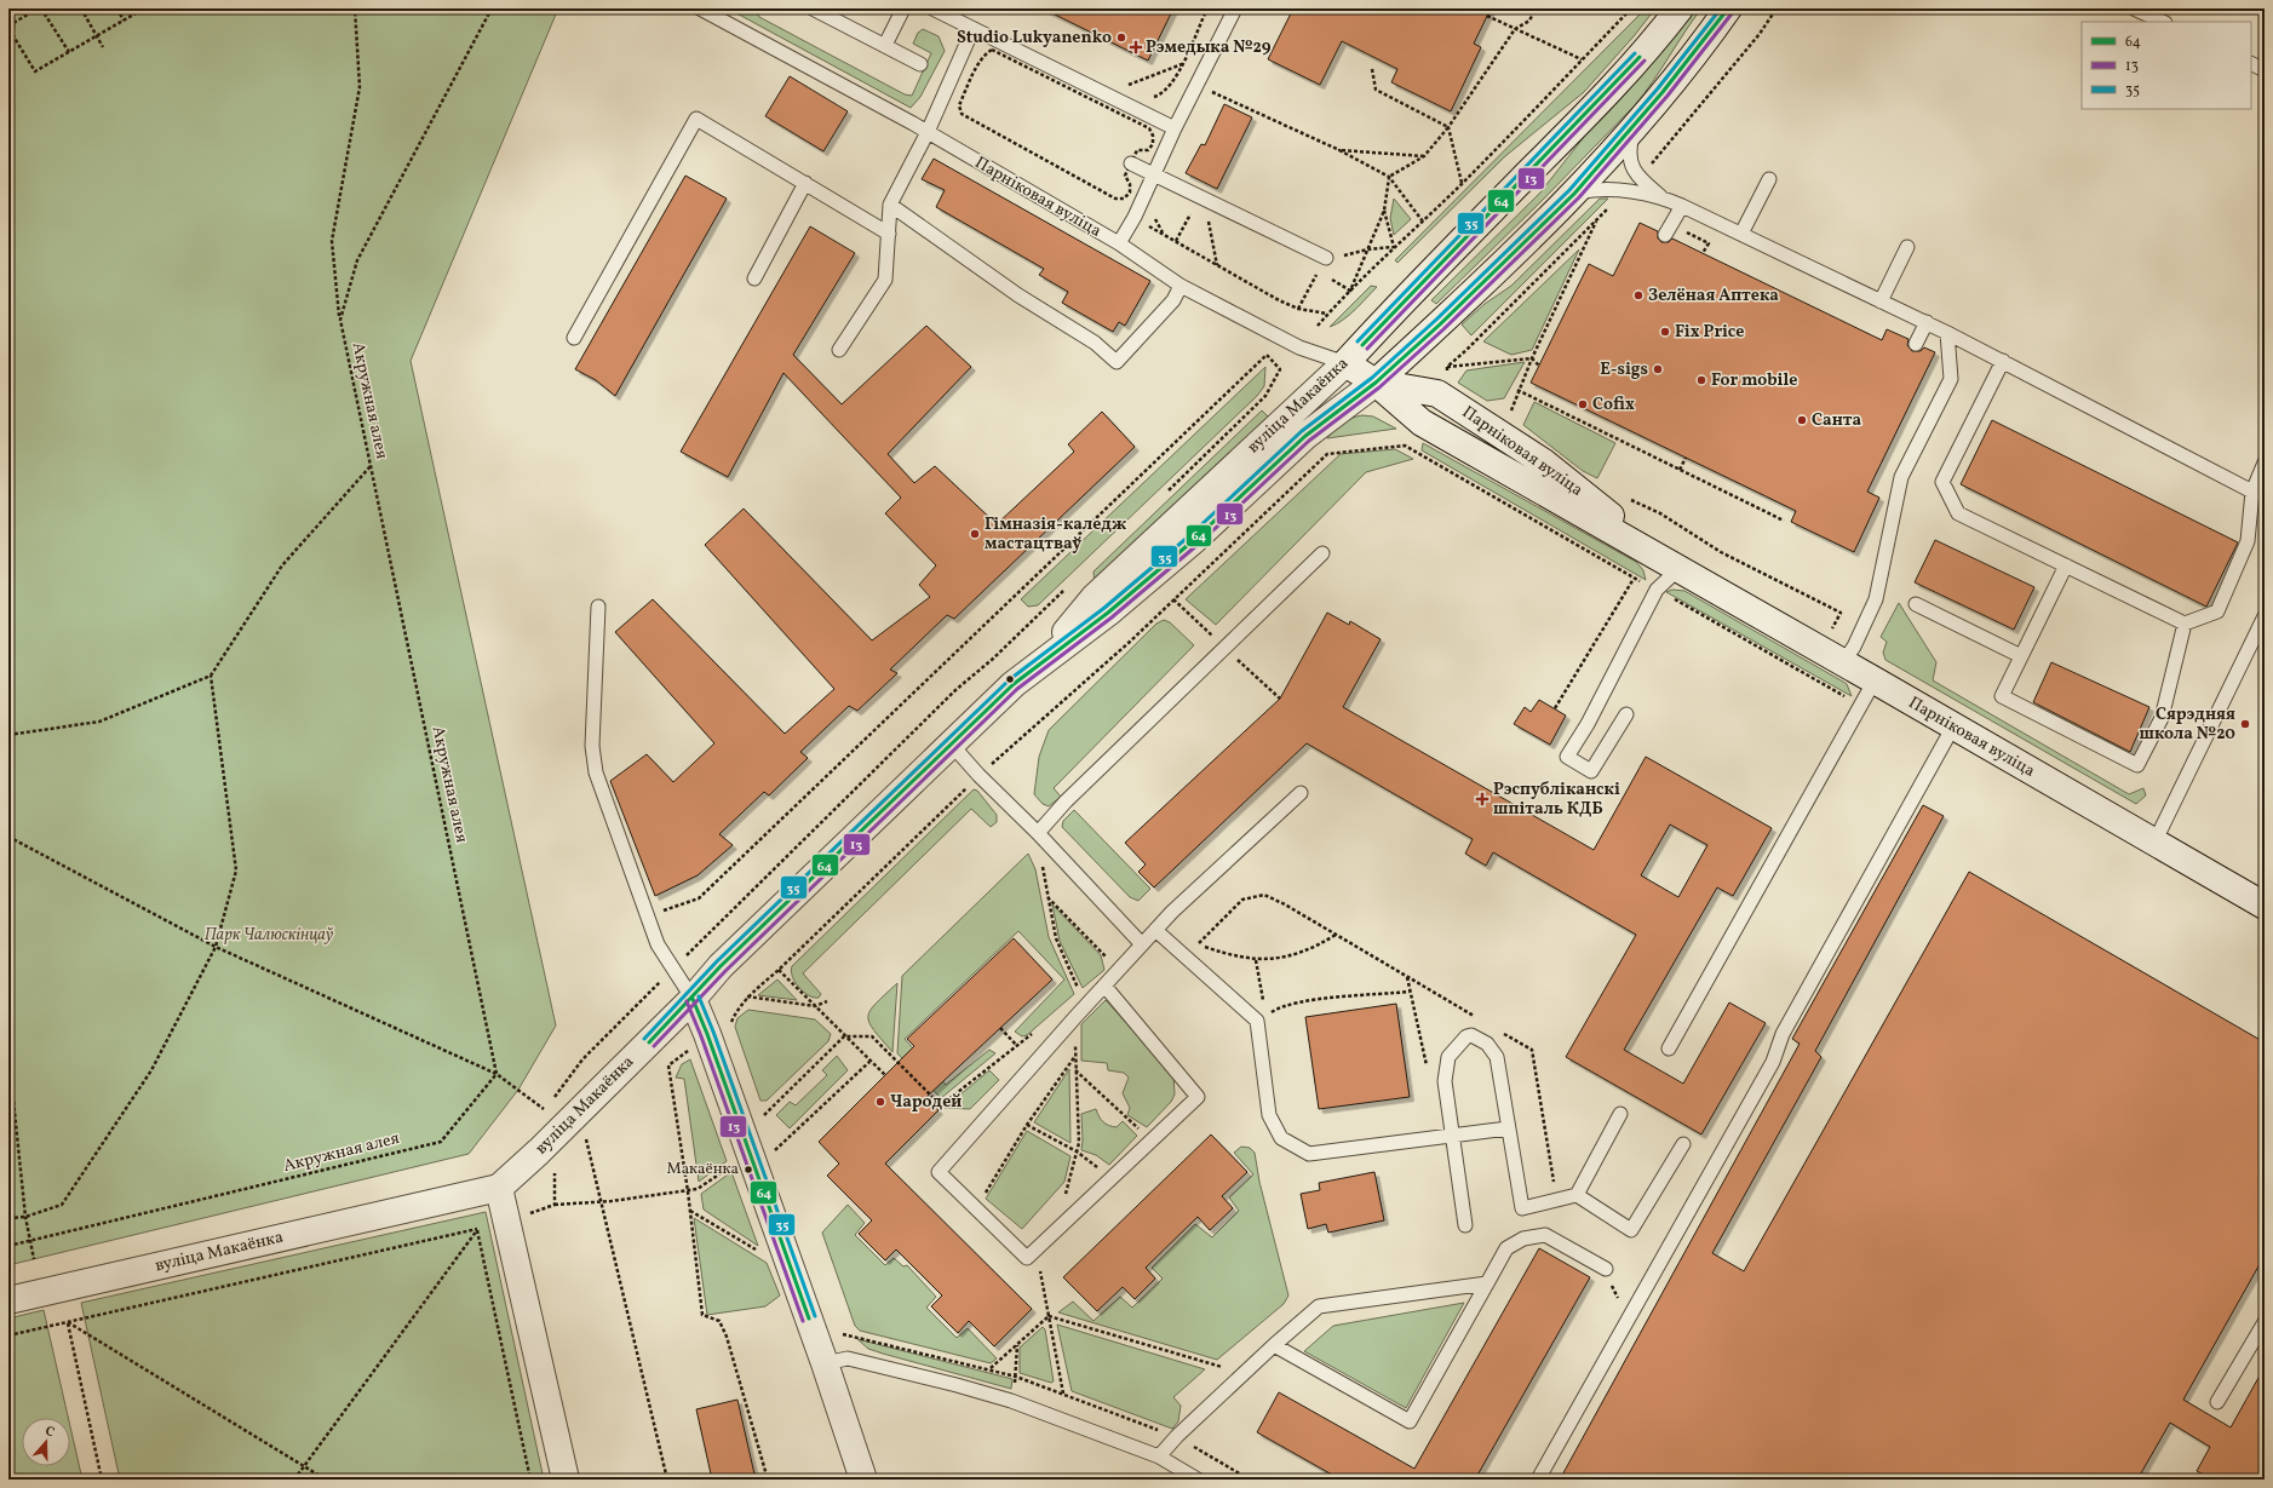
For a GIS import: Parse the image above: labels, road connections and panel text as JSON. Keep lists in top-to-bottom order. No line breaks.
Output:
{"streets":{"street":["Парніковая вуліца","вуліца Макаёнка"],"path":["Акружная алея"]},"crossings":[["Парніковая вуліца","вуліца Макаёнка"]],"parks":["Парк Чалюскінцаў"],"places":{"other":["Studio Lukyanenko","Зелёная Аптека","Fix Price","E-sigs","For mobile","Cofix","Санта","Гімназія-каледж мастацтваў","Сярэдняя школа №20","Чародей","Макаёнка"],"health":["Рэмедыка №29","Рэспубліканскі шпіталь КДБ"]},"lines":["transit line 64","transit line 35","transit line 13"],"legend":["64","13","35"],"north":"top"}
